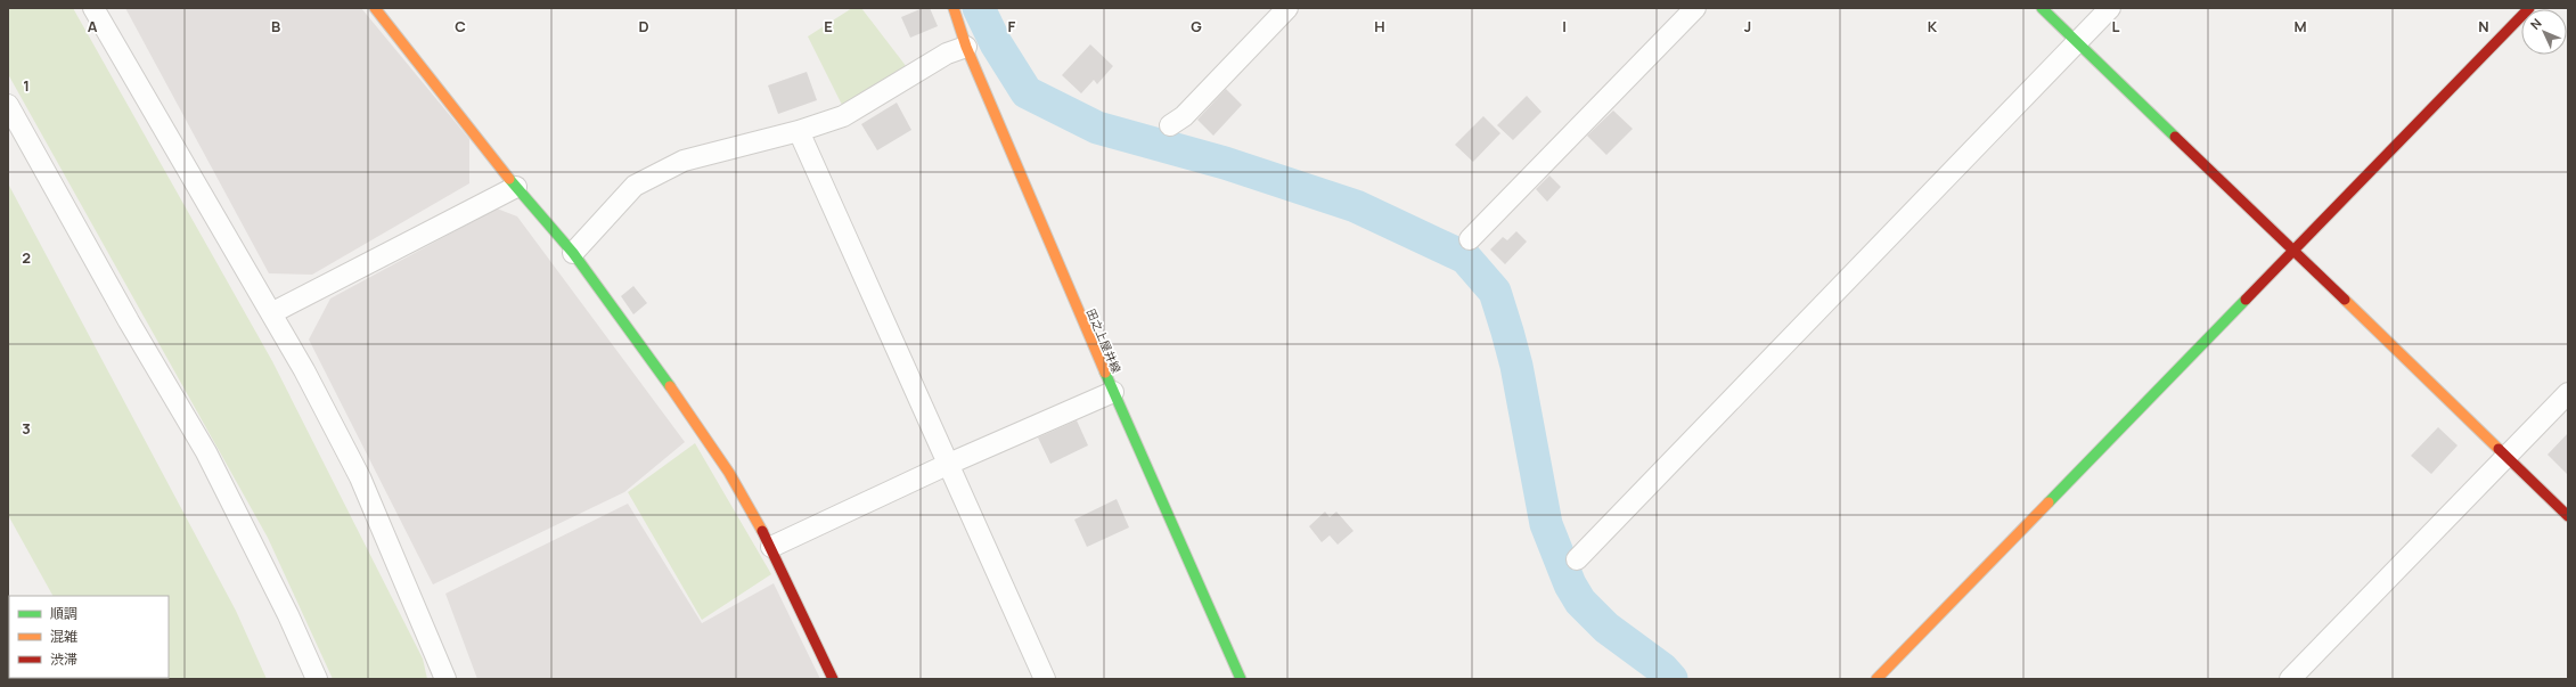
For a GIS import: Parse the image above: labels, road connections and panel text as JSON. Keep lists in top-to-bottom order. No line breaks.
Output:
{"streets":{"street":["田之上屋井線"]},"legend":["順調","混雑","渋滞"],"north":"top left","grid":{"columns":["A","B","C","D","E","F","G","H","I","J","K","L","M","N"],"rows":["1","2","3"]}}
